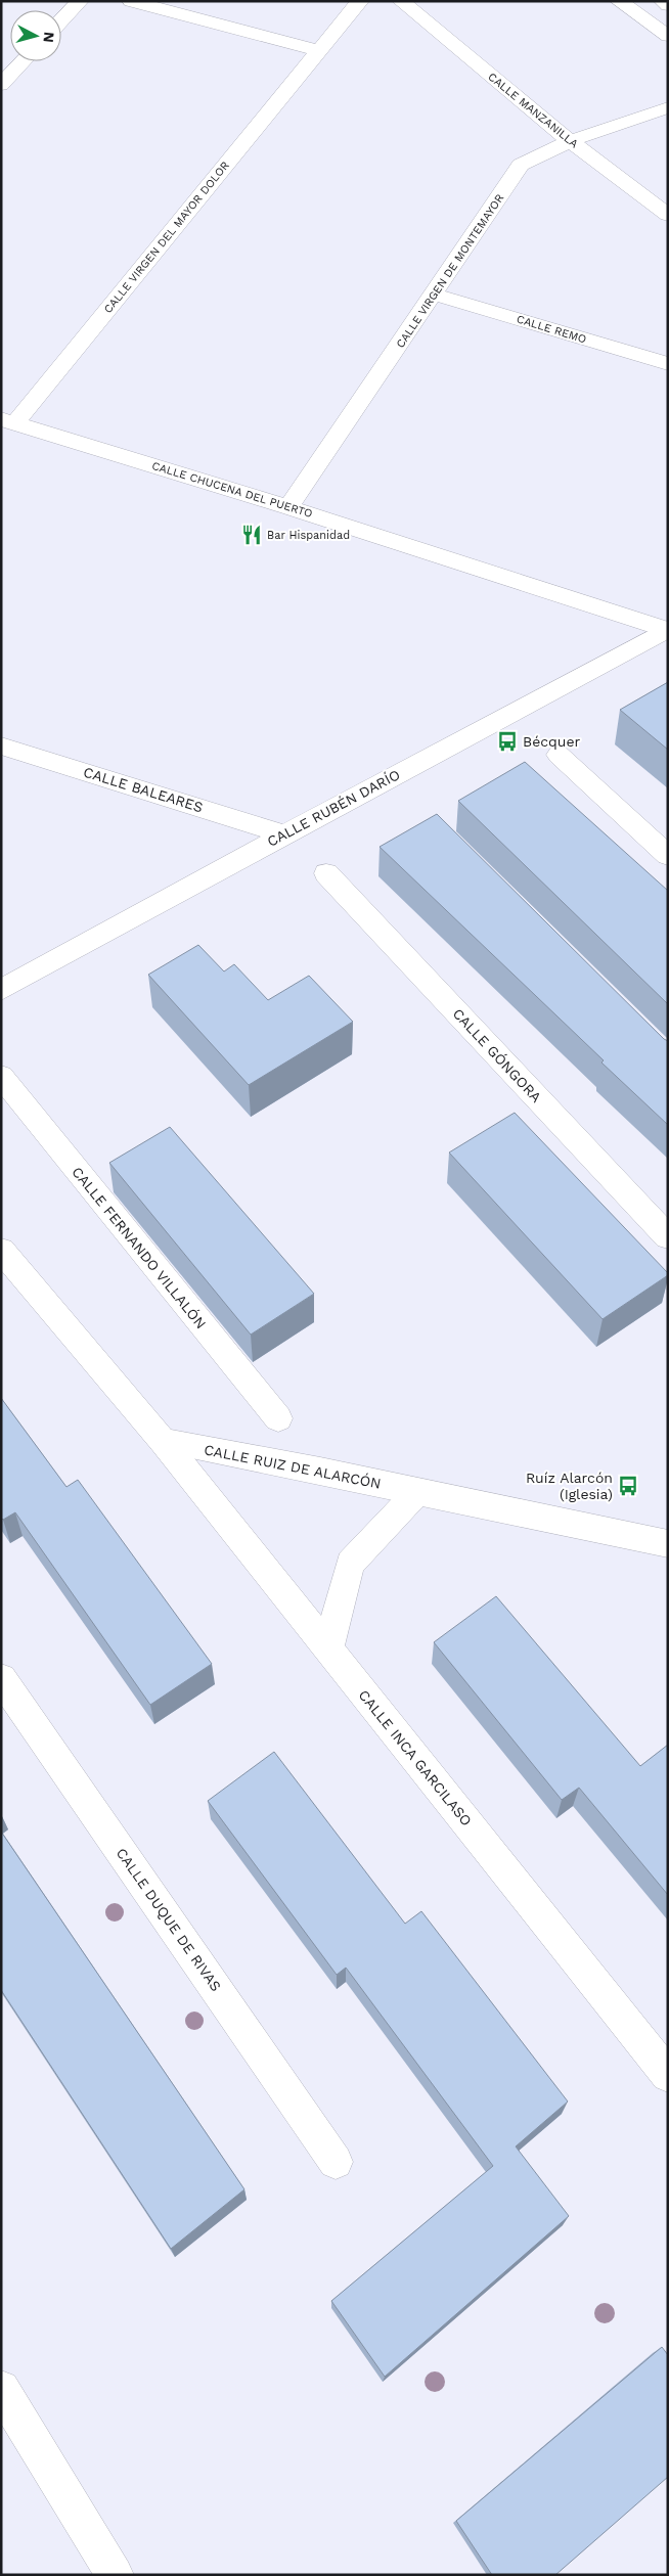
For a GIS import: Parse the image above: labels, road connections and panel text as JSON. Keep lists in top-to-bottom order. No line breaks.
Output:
{"streets":{"street":["CALLE MANZANILLA","CALLE VIRGEN DEL MAYOR DOLOR","CALLE VIRGEN DE MONTEMAYOR","CALLE REMO","CALLE CHUCENA DEL PUERTO","CALLE BALEARES","CALLE RUBÉN DARÍO","CALLE GÓNGORA","CALLE FERNANDO VILLALÓN","CALLE RUIZ DE ALARCÓN","CALLE INCA GARCILASO","CALLE DUQUE DE RIVAS"]},"crossings":[["CALLE MANZANILLA","CALLE VIRGEN DE MONTEMAYOR"],["CALLE VIRGEN DEL MAYOR DOLOR","CALLE CHUCENA DEL PUERTO"],["CALLE VIRGEN DE MONTEMAYOR","CALLE REMO"],["CALLE VIRGEN DE MONTEMAYOR","CALLE CHUCENA DEL PUERTO"],["CALLE CHUCENA DEL PUERTO","CALLE RUBÉN DARÍO"],["CALLE BALEARES","CALLE RUBÉN DARÍO"],["CALLE RUIZ DE ALARCÓN","CALLE INCA GARCILASO"]],"places":{"restaurant":["Bar Hispanidad"],"bus stop":["Bécquer","Ruíz Alarcón (Iglesia)"]},"north":"right"}
